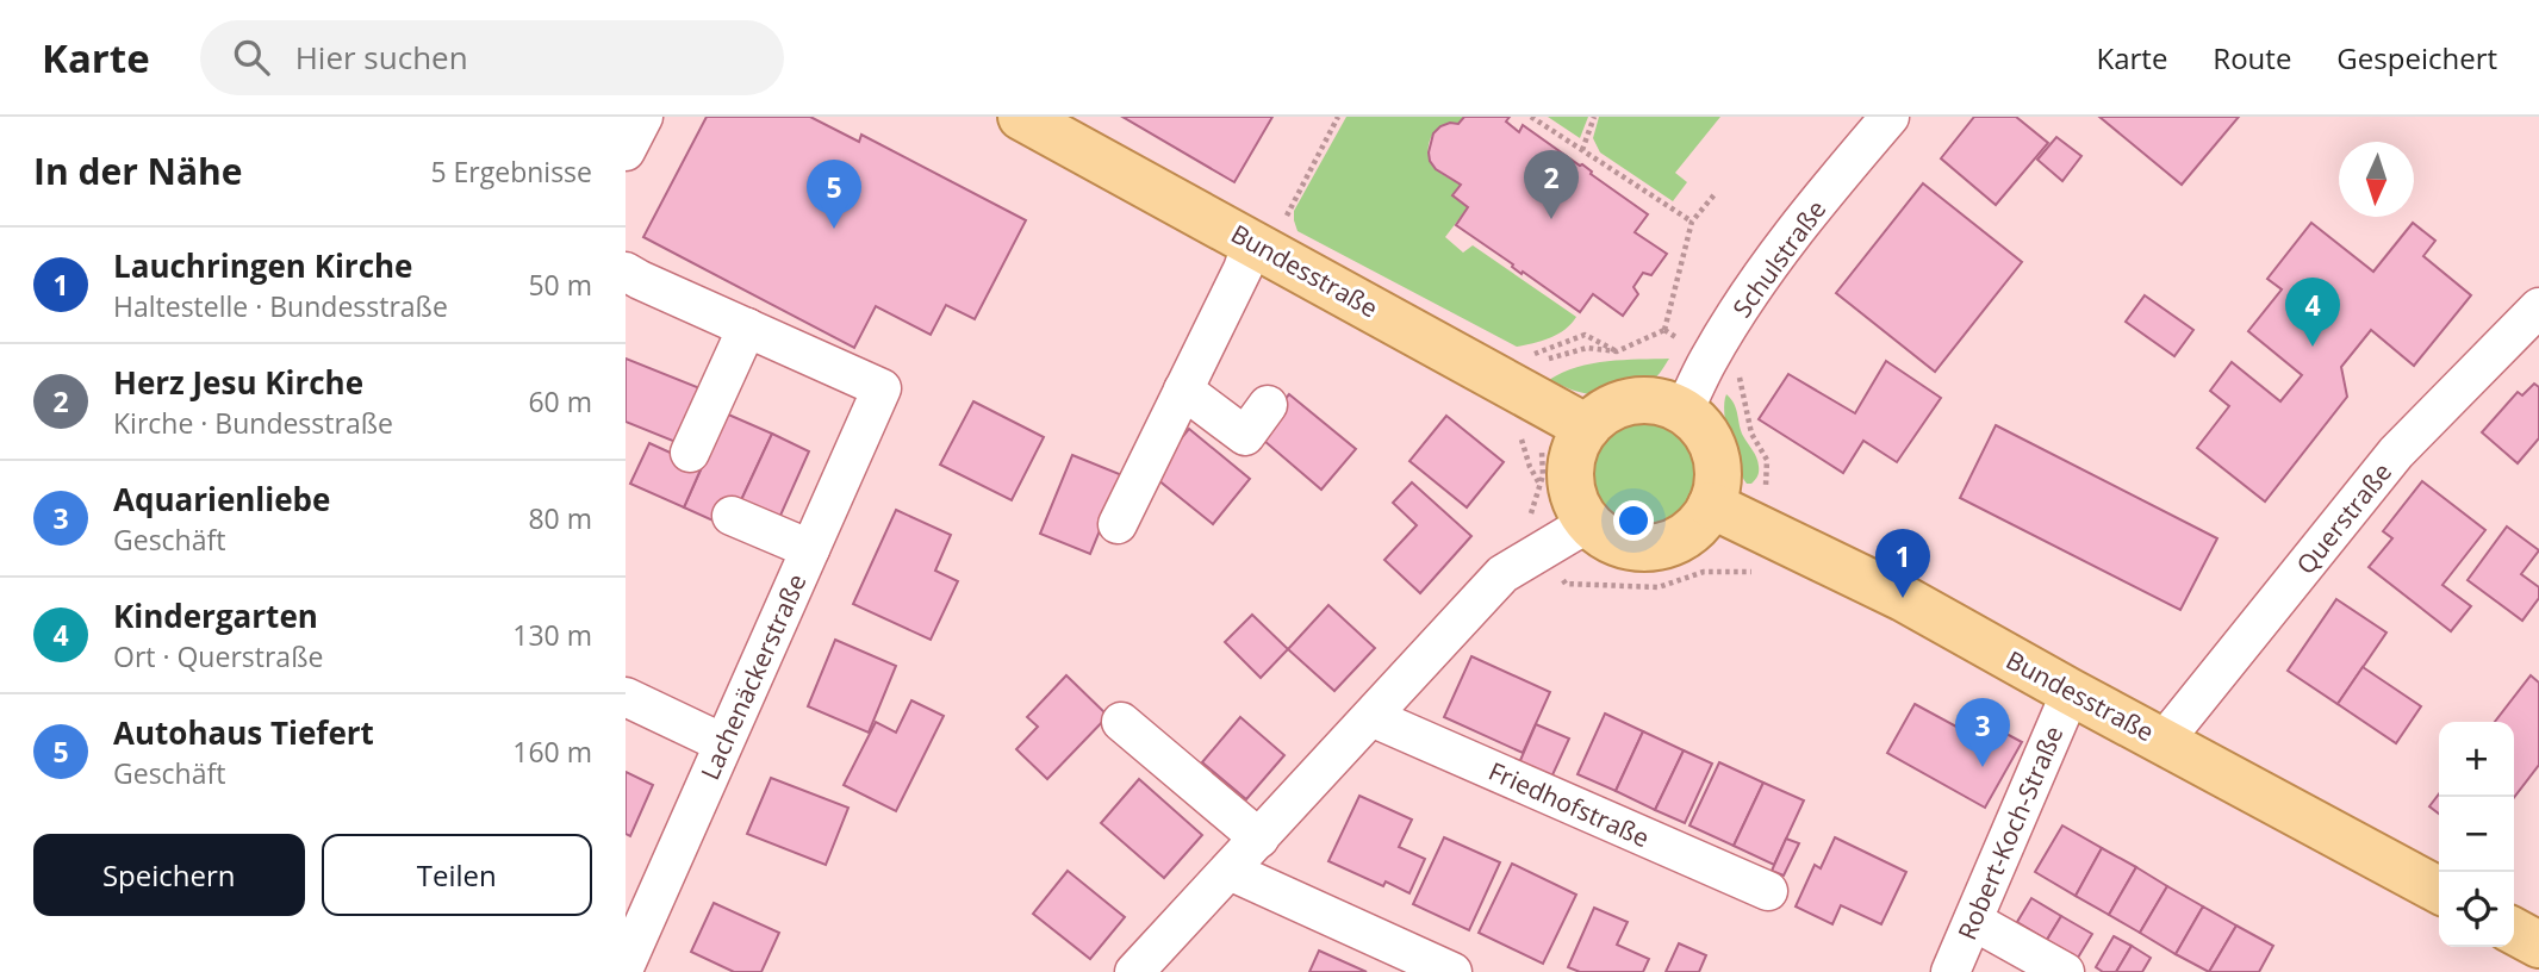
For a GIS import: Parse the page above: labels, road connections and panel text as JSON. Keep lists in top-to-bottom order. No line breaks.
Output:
{"streets":{"main road":["Bundesstraße"],"street":["Schulstraße","Querstraße","Lachenäckerstraße","Friedhofstraße","Robert-Koch-Straße"]},"crossings":[["Schulstraße","Bundesstraße"],["Bundesstraße","Querstraße"],["Bundesstraße","Robert-Koch-Straße"]],"north":"bottom","page":{"header":"Karte","search":"Hier suchen","nav":["Karte","Route","Gespeichert"],"heading":["In der Nähe","5 Ergebnisse"],"pins":["2","5","4","1","3"],"list":[{"mark":"1","name":"Lauchringen Kirche","note":"Haltestelle · Bundesstraße","value":"50 m"},{"mark":"2","name":"Herz Jesu Kirche","note":"Kirche · Bundesstraße","value":"60 m"},{"mark":"3","name":"Aquarienliebe","note":"Geschäft","value":"80 m"},{"mark":"4","name":"Kindergarten","note":"Ort · Querstraße","value":"130 m"},{"mark":"5","name":"Autohaus Tiefert","note":"Geschäft","value":"160 m"}],"map_buttons":["+","−"],"buttons":["Speichern","Teilen"]}}
